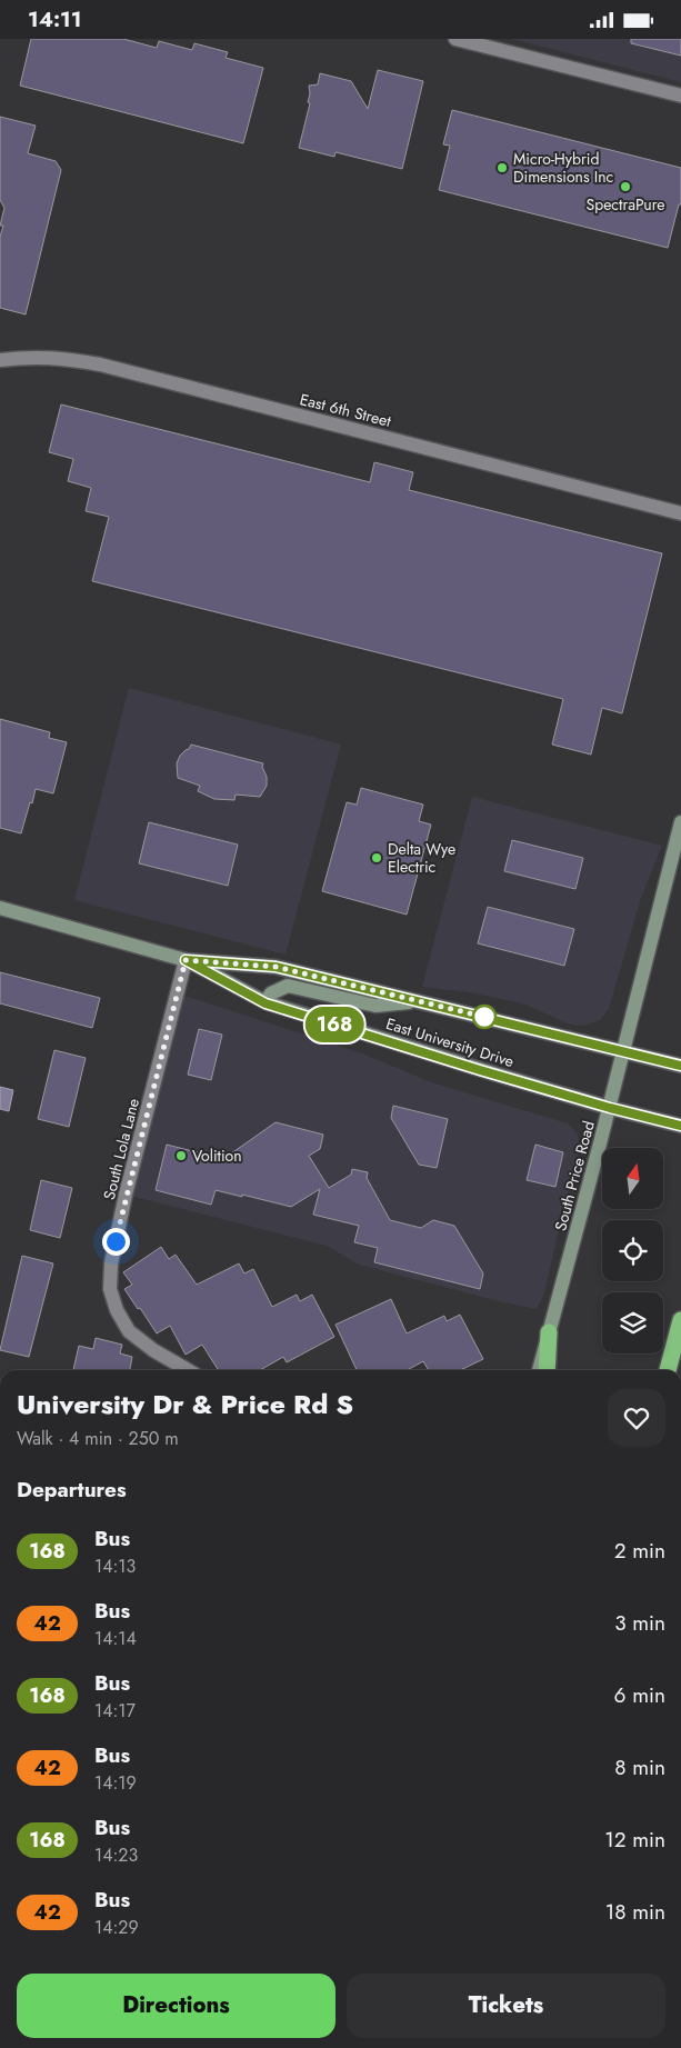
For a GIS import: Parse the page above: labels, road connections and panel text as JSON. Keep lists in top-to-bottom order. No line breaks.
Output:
{"streets":{"main road":["East University Drive","South Price Road"],"street":["East 6th Street","South Lola Lane"]},"crossings":[["East University Drive","South Lola Lane"],["East University Drive","South Price Road"]],"places":["Micro-Hybrid Dimensions Inc","SpectraPure","Delta Wye Electric","Volition"],"lines":["bus line 168"],"north":"top","page":{"status":"14:11","on_map":"168","heading":[["University Dr & Price Rd S","Walk · 4 min · 250 m"],"Departures"],"list":[{"mark":"168","name":"Bus","note":"14:13","value":"2 min"},{"mark":"42","name":"Bus","note":"14:14","value":"3 min"},{"mark":"168","name":"Bus","note":"14:17","value":"6 min"},{"mark":"42","name":"Bus","note":"14:19","value":"8 min"},{"mark":"168","name":"Bus","note":"14:23","value":"12 min"},{"mark":"42","name":"Bus","note":"14:29","value":"18 min"}],"buttons":["Directions","Tickets"]}}
